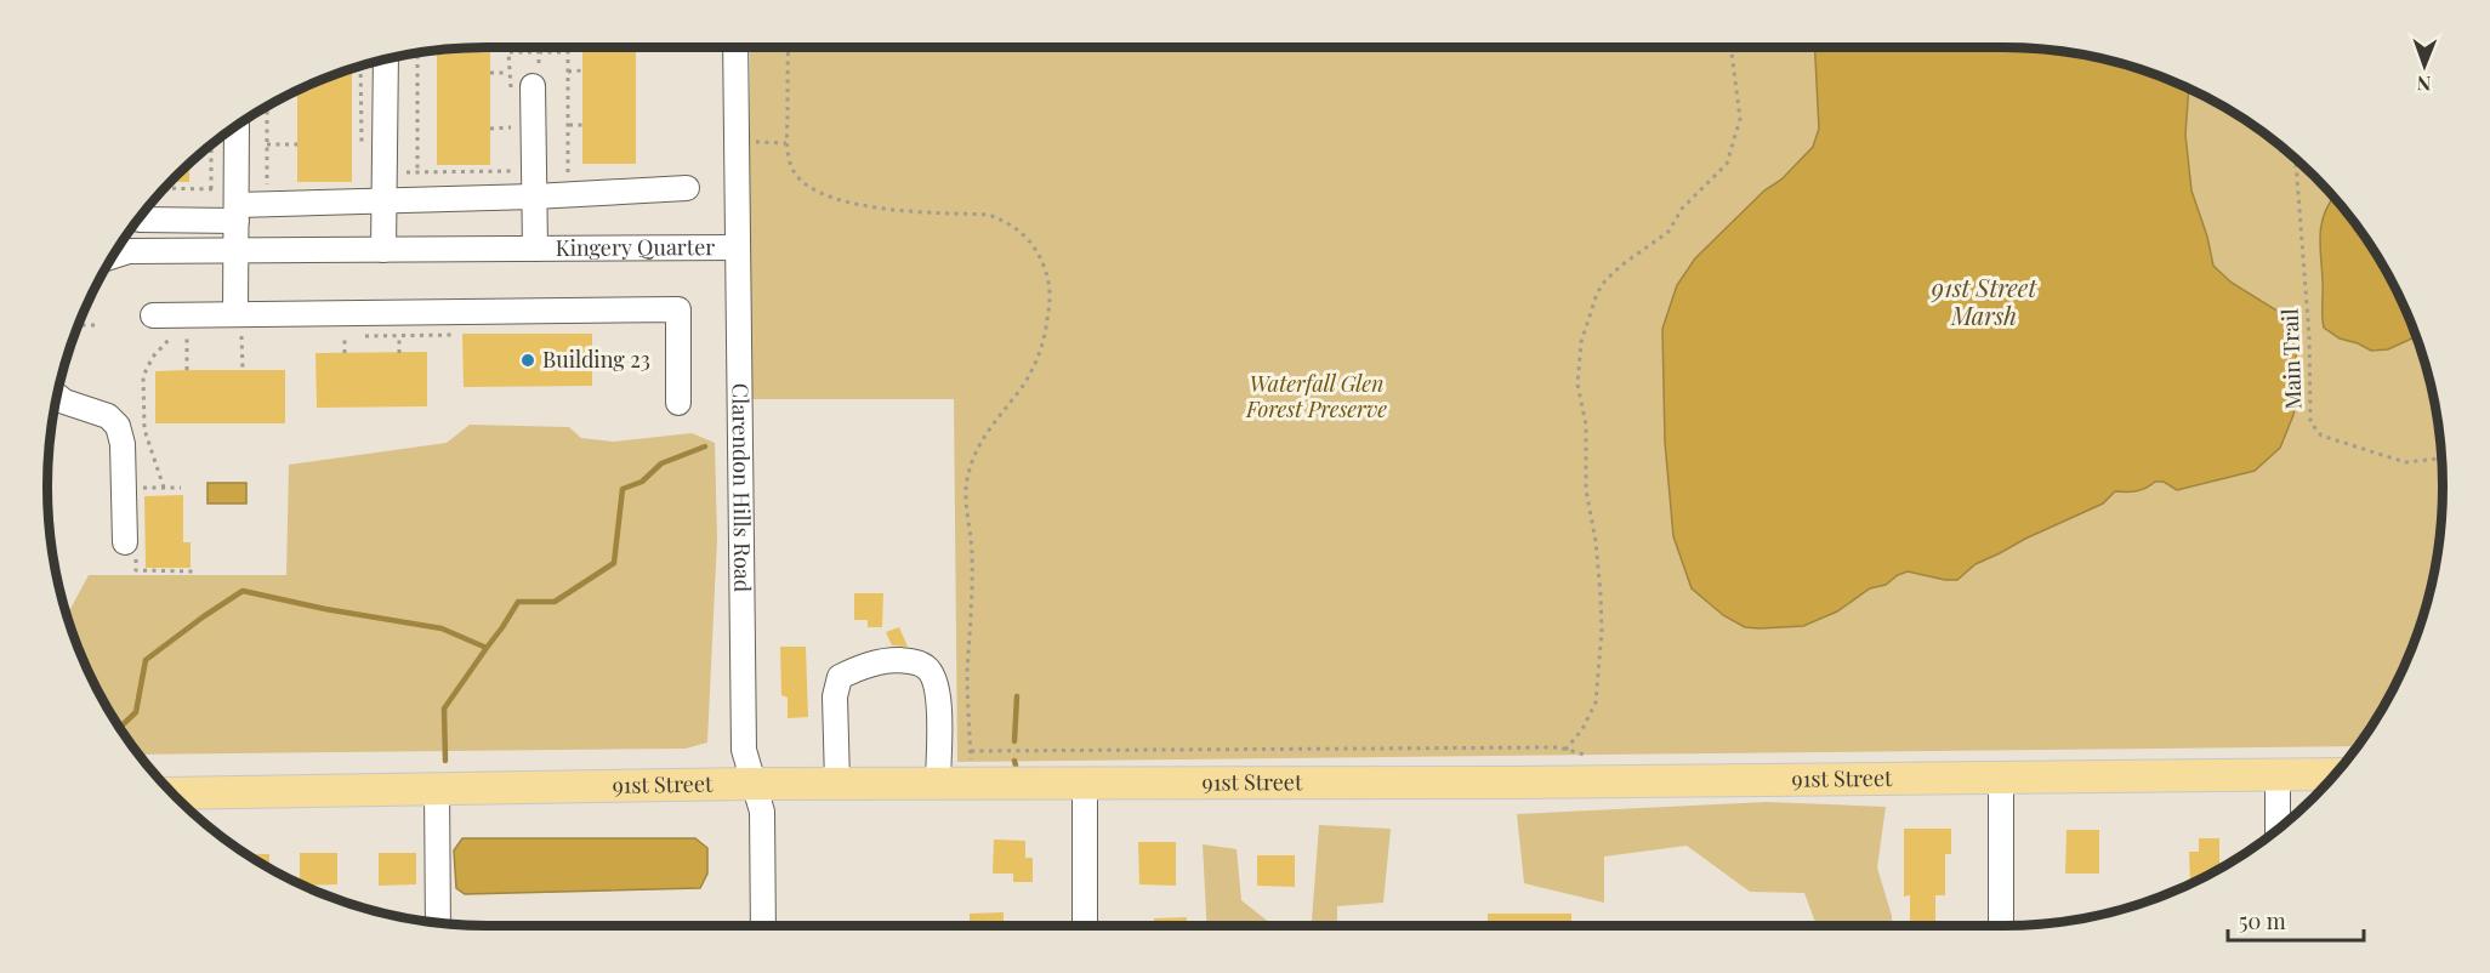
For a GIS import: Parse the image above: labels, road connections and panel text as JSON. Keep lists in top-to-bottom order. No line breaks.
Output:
{"streets":{"main road":["91st Street"],"street":["Kingery Quarter","Clarendon Hills Road"],"path":["Main Trail"]},"crossings":[["Kingery Quarter","Clarendon Hills Road"],["Clarendon Hills Road","91st Street"]],"water":["91st Street Marsh"],"parks":["Waterfall Glen Forest Preserve"],"places":["Building 23"],"scale_bar":"50 m","north":"bottom"}
